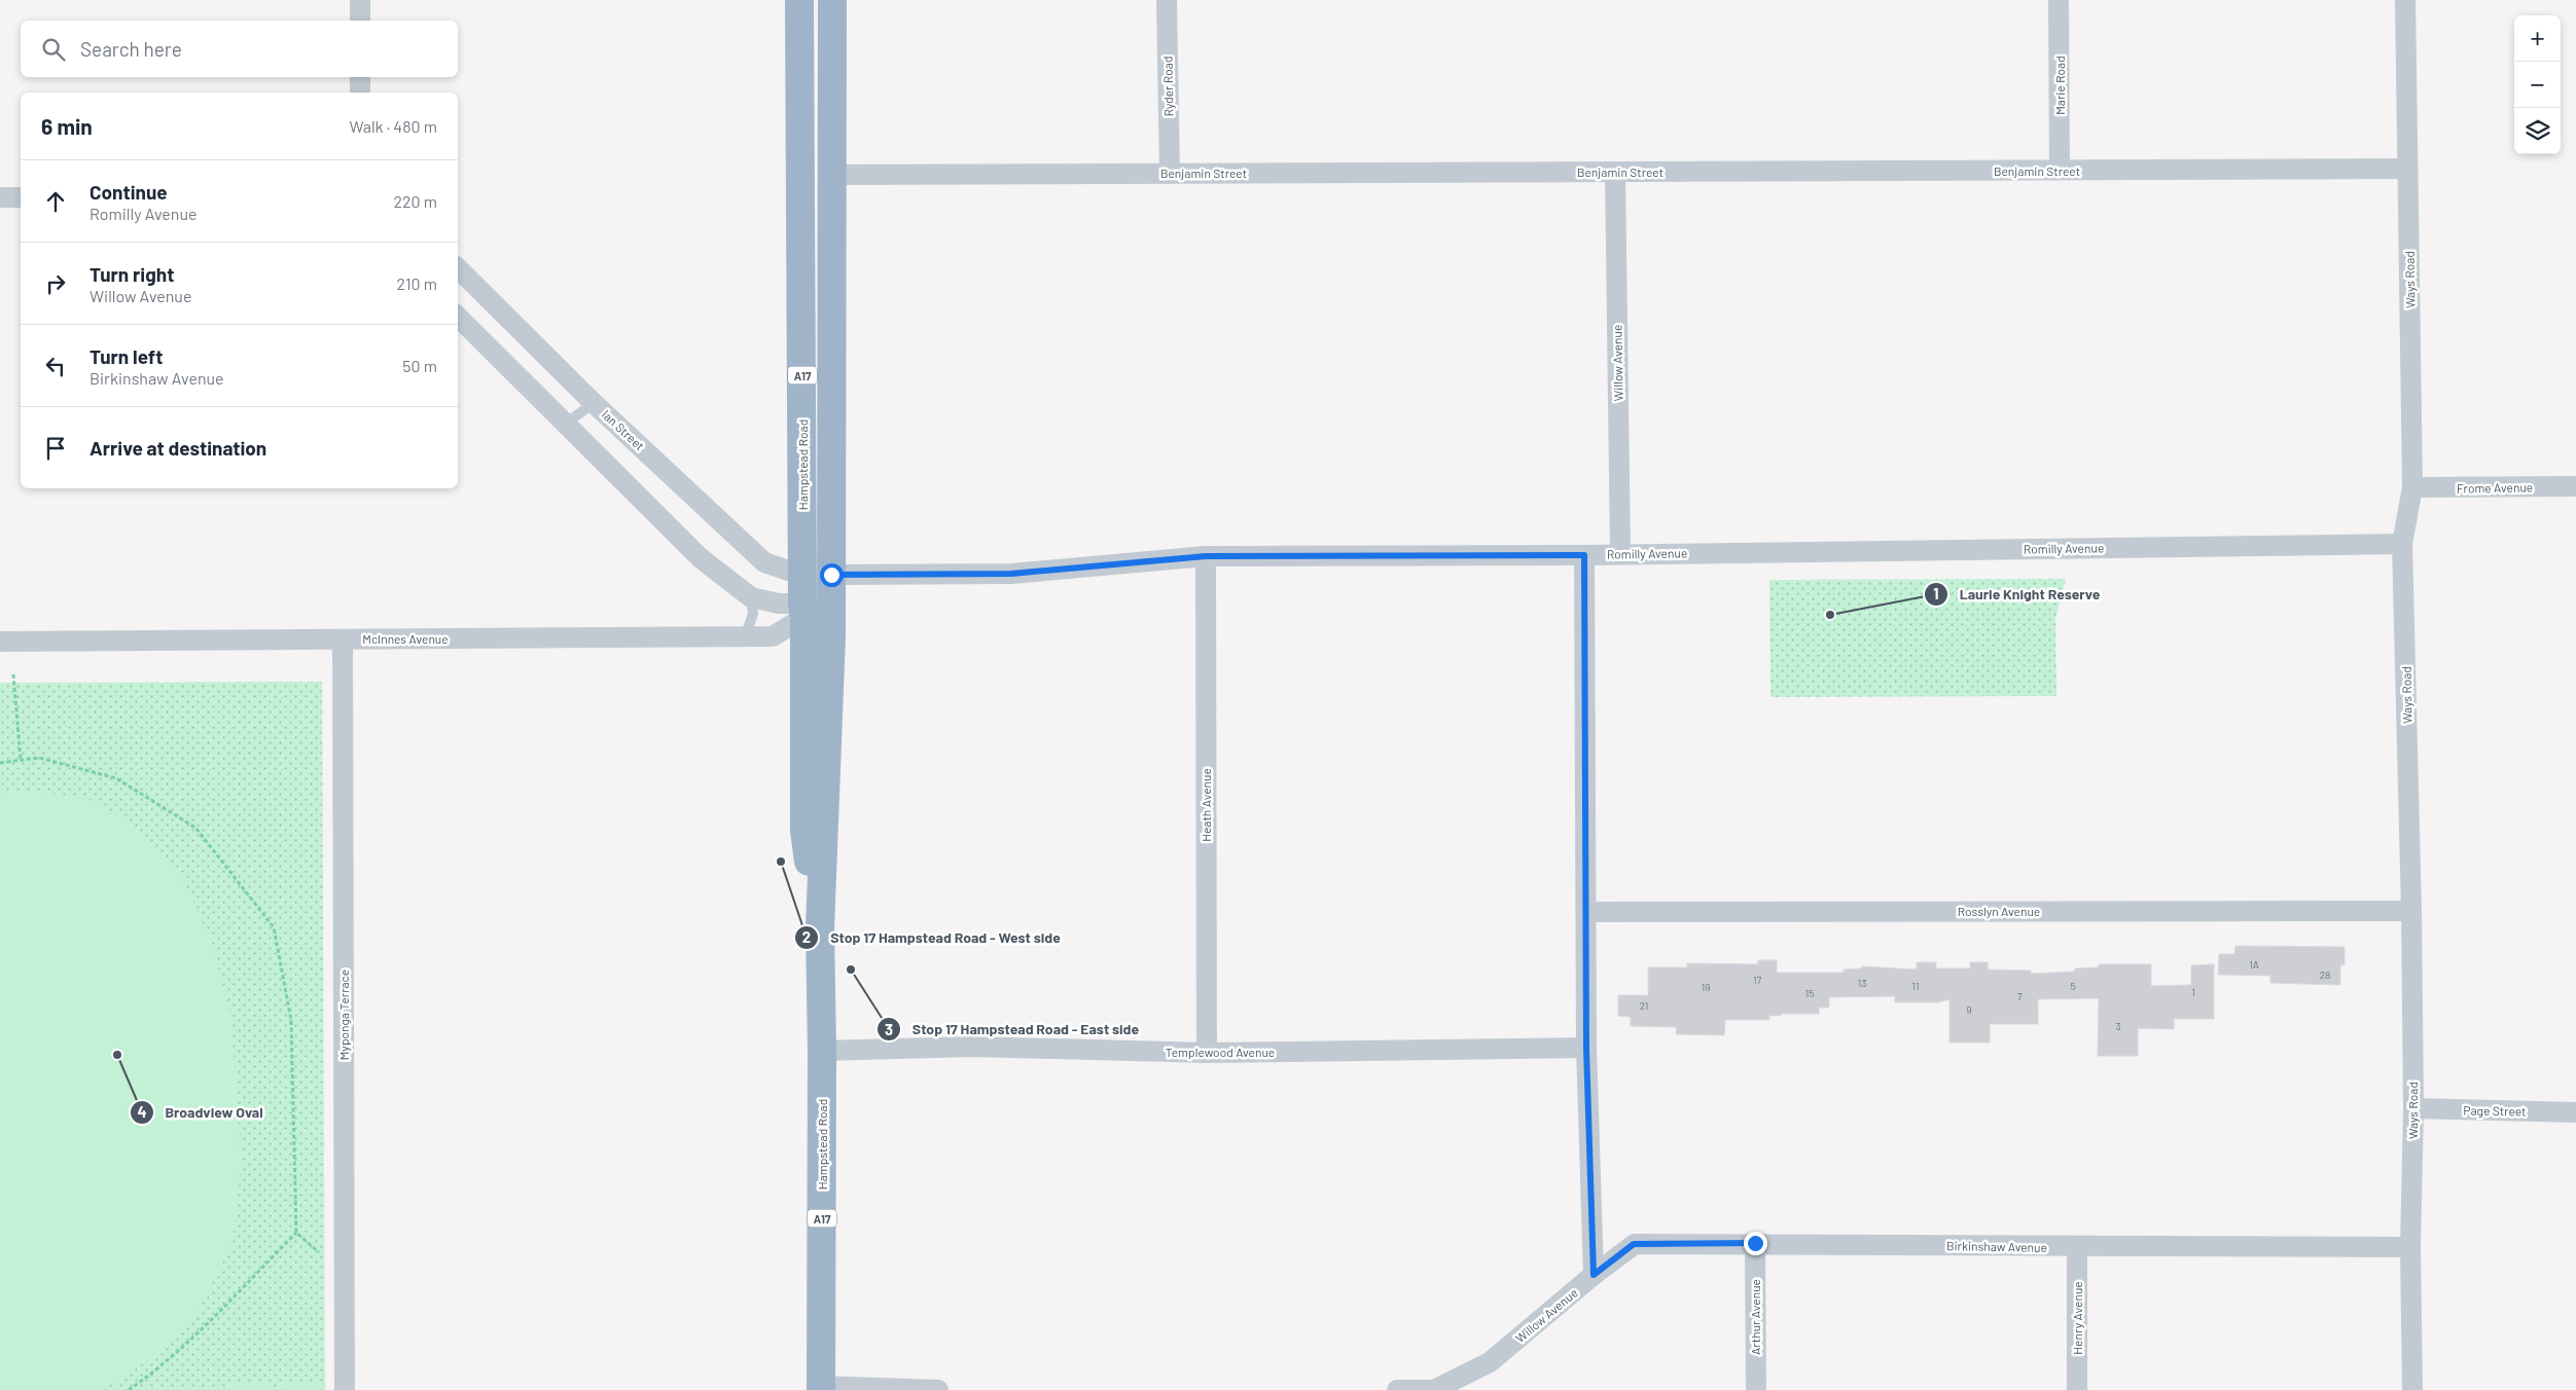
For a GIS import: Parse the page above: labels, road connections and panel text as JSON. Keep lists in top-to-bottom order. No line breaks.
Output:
{"streets":{"highway":["A17","Hampstead Road"],"street":["Marie Road","Ryder Road","Benjamin Street","Ways Road","Willow Avenue","Ian Street","Frome Avenue","Romilly Avenue","McInnes Avenue","Heath Avenue","Rosslyn Avenue","Myponga Terrace","Templewood Avenue","Page Street","Birkinshaw Avenue","Arthur Avenue","Henry Avenue"]},"crossings":[["Marie Road","Benjamin Street"],["Ryder Road","Benjamin Street"],["Benjamin Street","Ways Road"],["Benjamin Street","Willow Avenue"],["Benjamin Street","Hampstead Road"],["Ways Road","Frome Avenue"],["Ways Road","Romilly Avenue"],["Ways Road","Rosslyn Avenue"],["Ways Road","Page Street"],["Ways Road","Birkinshaw Avenue"],["Willow Avenue","Romilly Avenue"],["Willow Avenue","Birkinshaw Avenue"],["Ian Street","Hampstead Road"],["Hampstead Road","Romilly Avenue"],["Hampstead Road","McInnes Avenue"],["Hampstead Road","Templewood Avenue"],["Romilly Avenue","Heath Avenue"],["McInnes Avenue","Myponga Terrace"],["Heath Avenue","Templewood Avenue"],["Birkinshaw Avenue","Arthur Avenue"],["Birkinshaw Avenue","Henry Avenue"]],"places":["Laurie Knight Reserve","Stop 17 Hampstead Road - West side","Stop 17 Hampstead Road - East side","Broadview Oval"],"house_numbers":["1A","28","17","13","11","5","19","1","15","7","21","9","3"],"page":{"map_buttons":["+","−"],"search":"Search here","heading":["6 min","Walk · 480 m"],"list":[["Continue","Romilly Avenue","220 m"],["Turn right","Willow Avenue","210 m"],["Turn left","Birkinshaw Avenue","50 m"],"Arrive at destination"]}}
